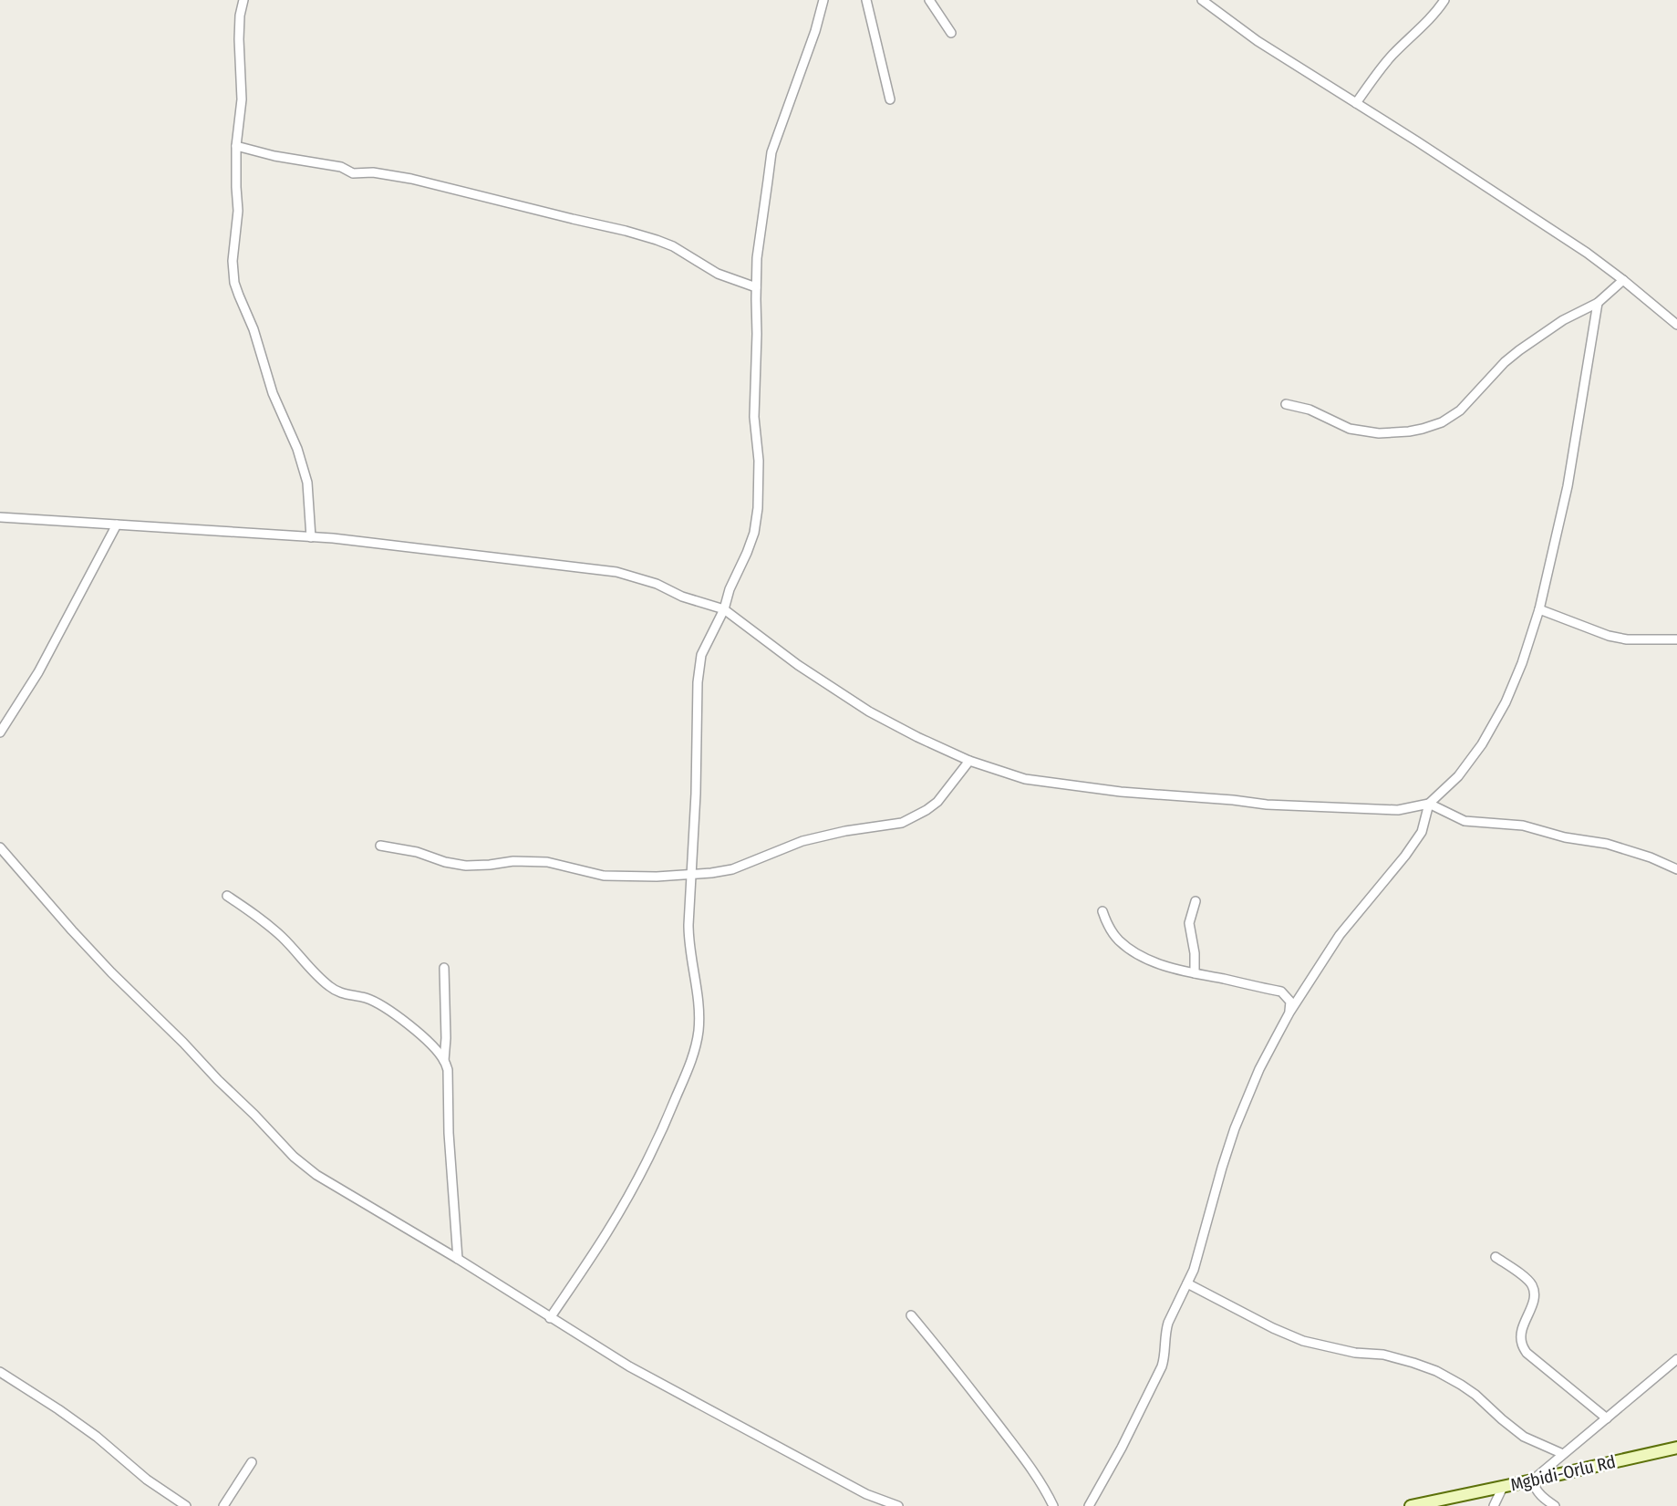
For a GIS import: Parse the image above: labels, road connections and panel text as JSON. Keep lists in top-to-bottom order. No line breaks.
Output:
{"streets":{"main road":["Mgbidi-Orlu Rd"]}}
